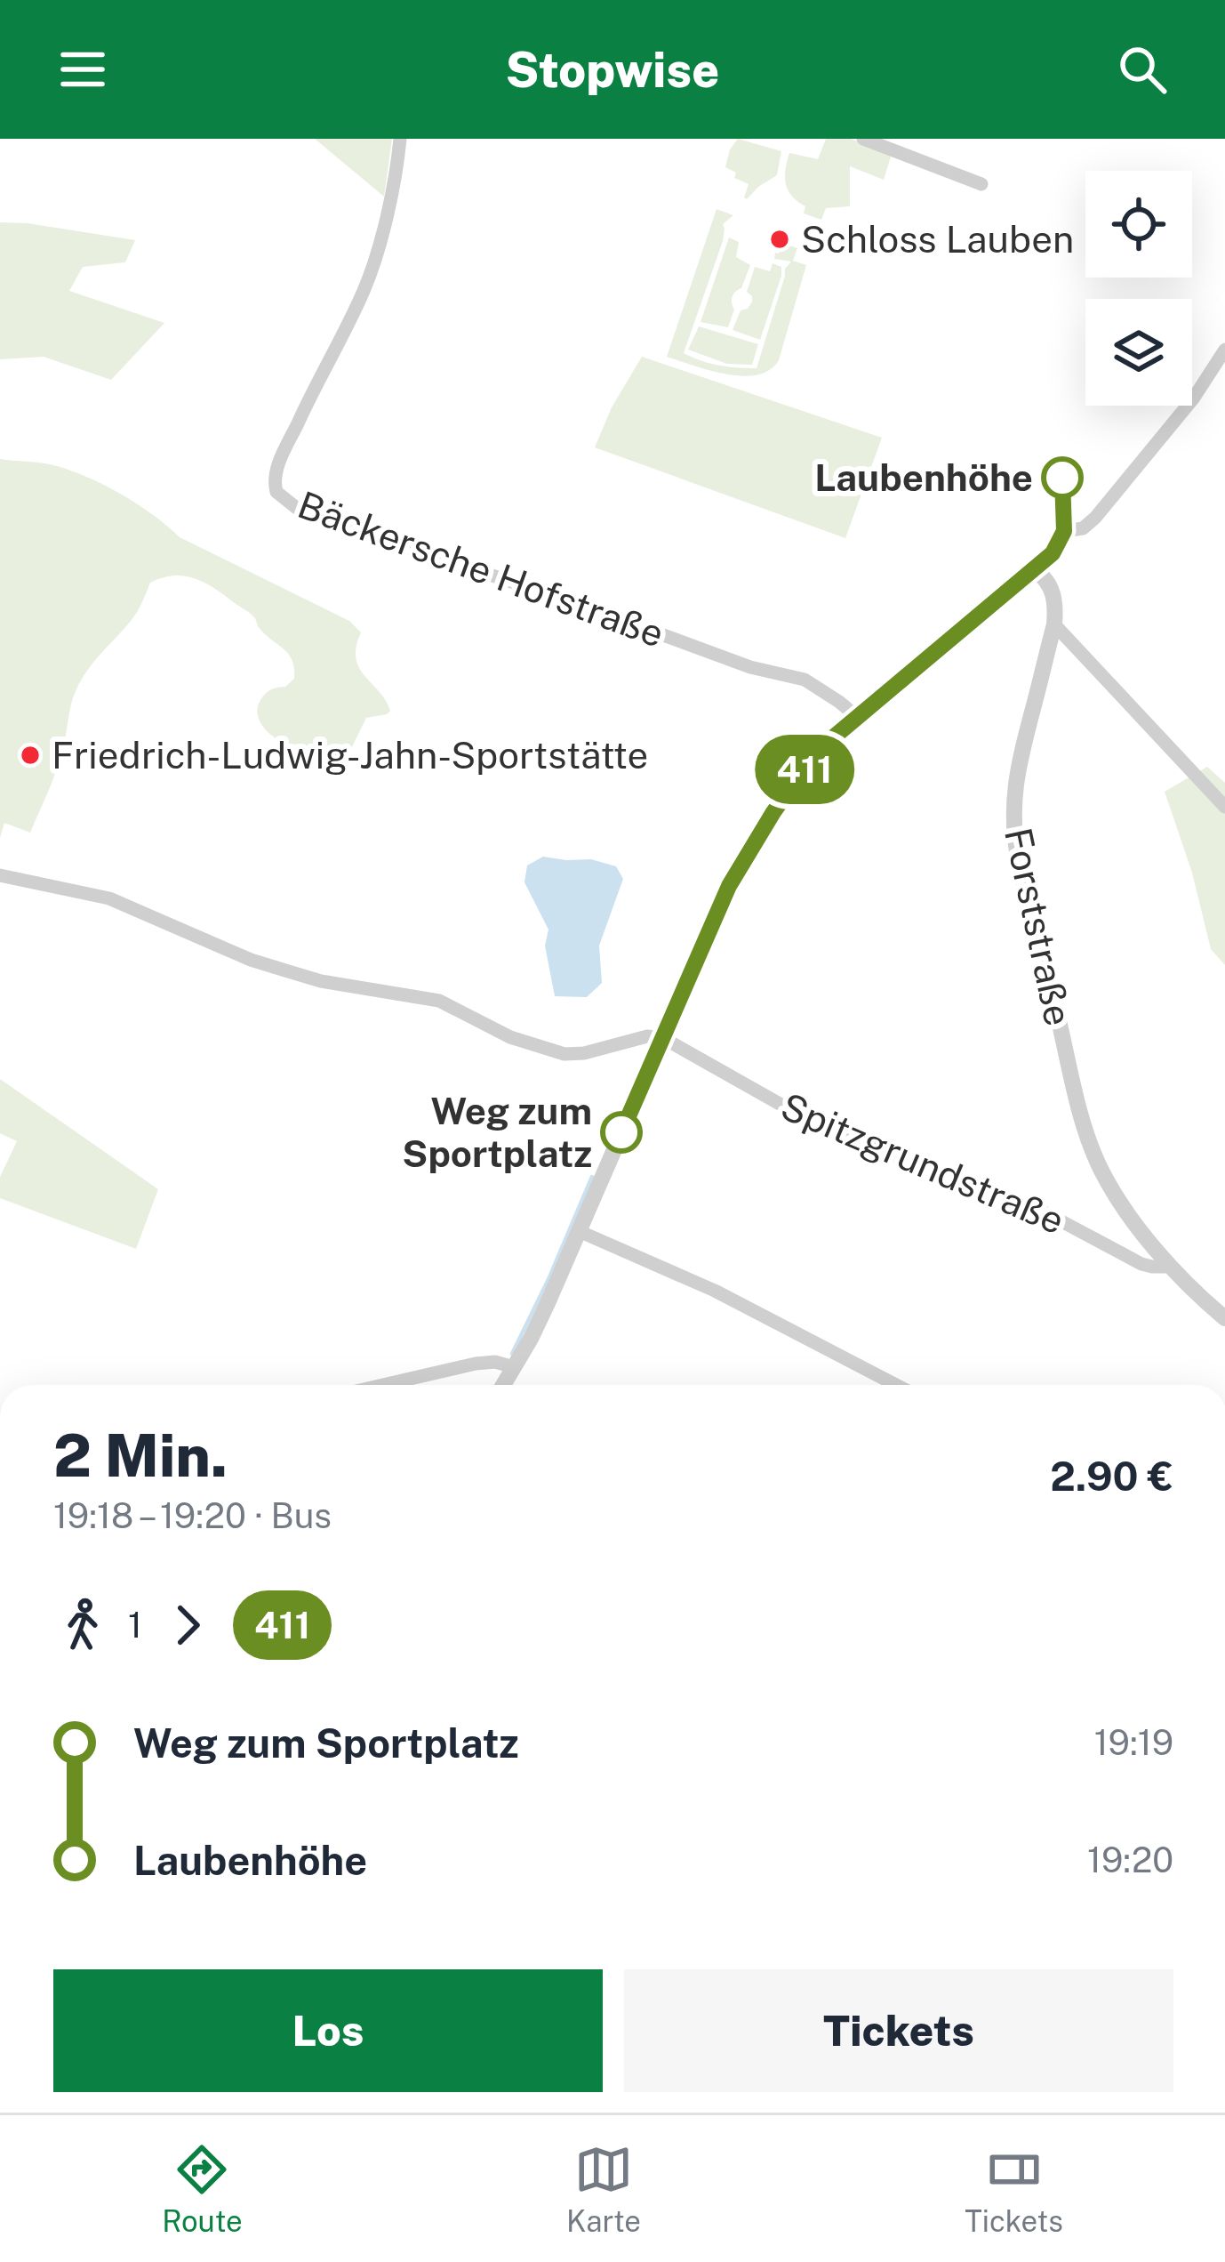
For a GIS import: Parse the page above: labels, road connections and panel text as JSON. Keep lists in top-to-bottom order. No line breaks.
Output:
{"streets":{"street":["Bäckersche Hofstraße","Forststraße","Spitzgrundstraße"]},"crossings":[["Forststraße","Spitzgrundstraße"]],"places":["Schloss Lauben","Laubenhöhe","Friedrich-Ludwig-Jahn-Sportstätte","Weg zum Sportplatz"],"lines":["bus line 411"],"page":{"header":"Stopwise","on_map":"411","heading":["2 Min.","19:18 – 19:20 · Bus","2.90 €"],"legs":["1","411"],"list":[{"name":"Weg zum Sportplatz","value":"19:19"},{"name":"Laubenhöhe","value":"19:20"}],"buttons":["Los","Tickets"],"tabs":["Route","Karte","Tickets"]}}
